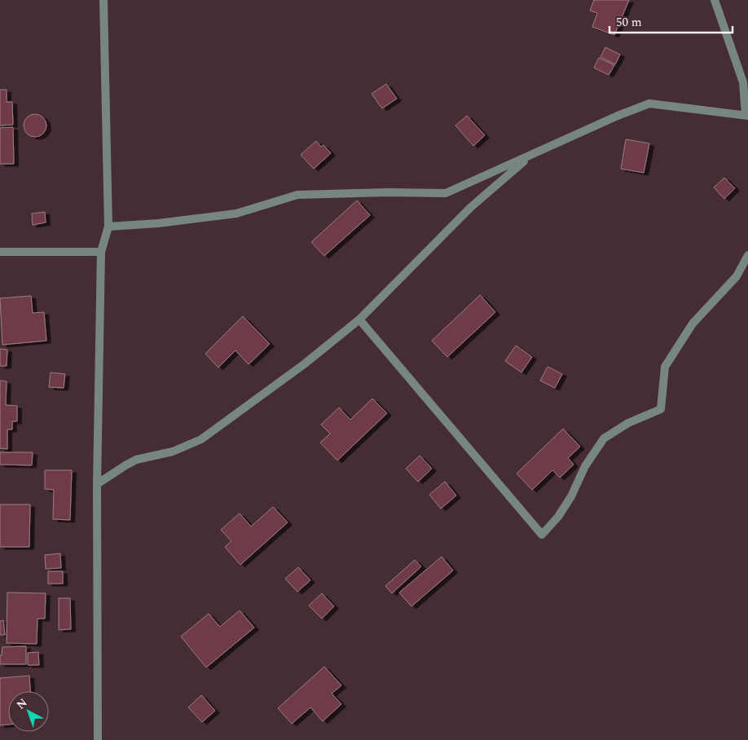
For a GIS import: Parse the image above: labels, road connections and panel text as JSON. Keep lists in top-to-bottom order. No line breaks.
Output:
{"scale_bar":"50 m","north":"top left"}
